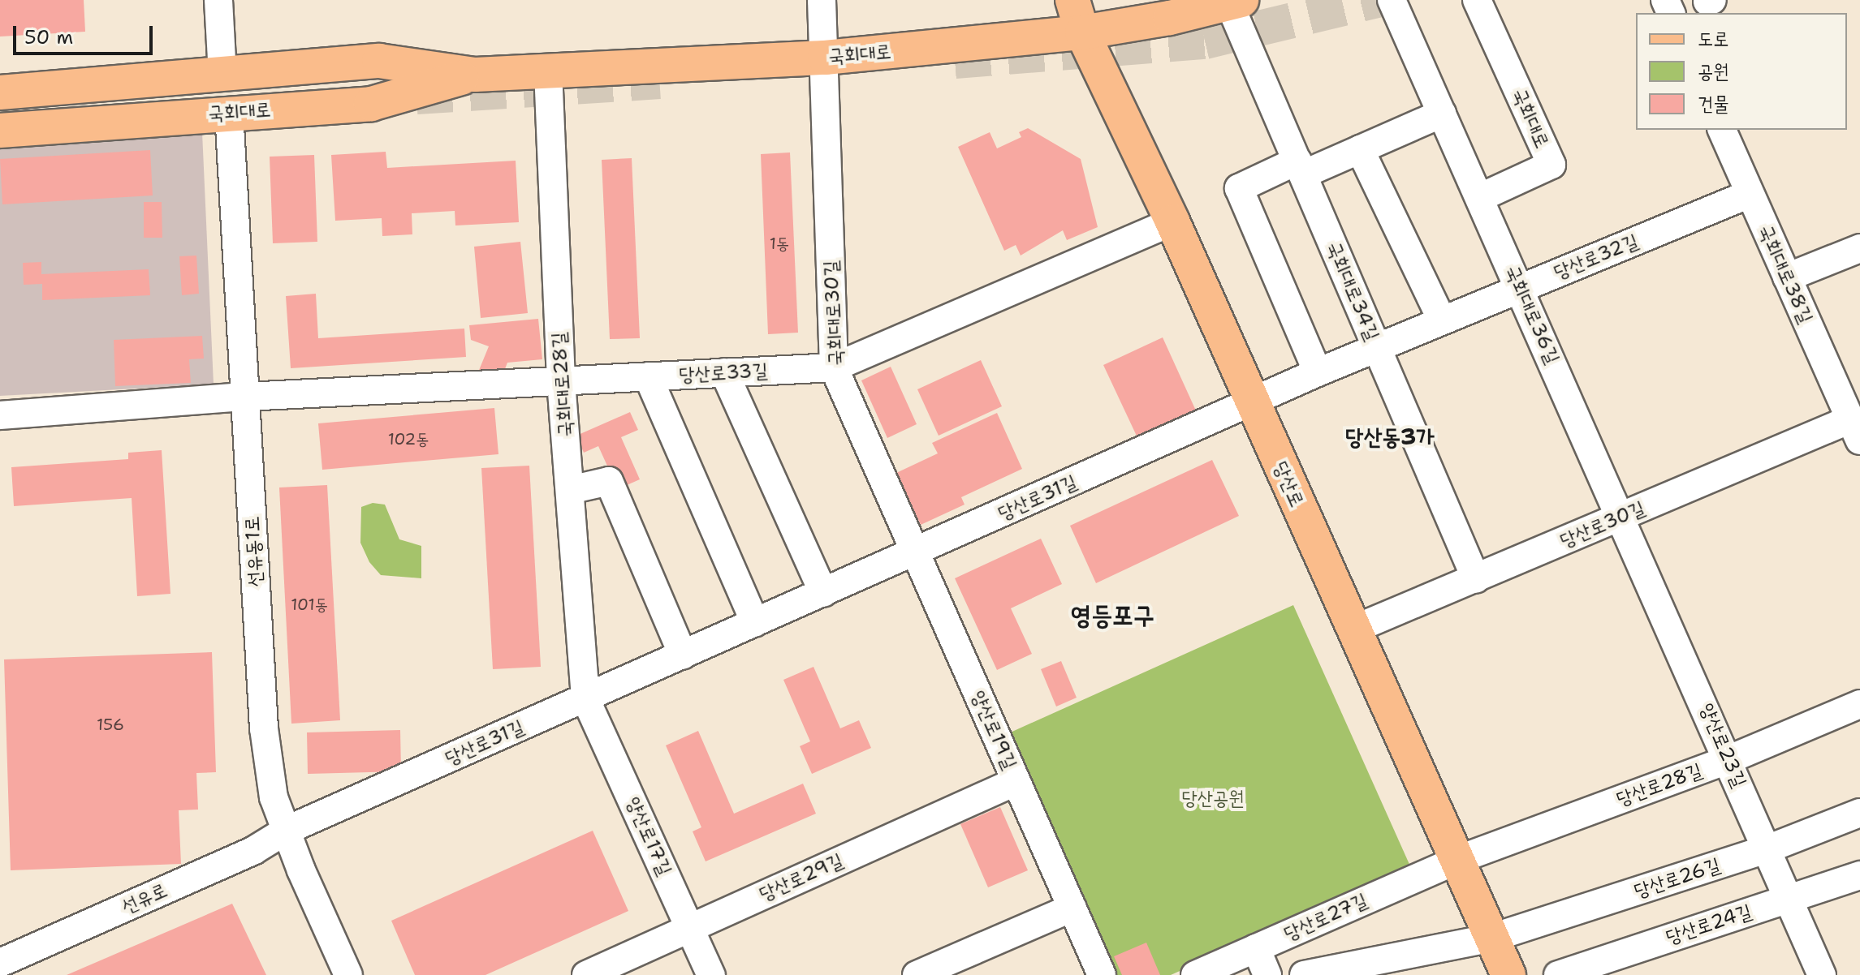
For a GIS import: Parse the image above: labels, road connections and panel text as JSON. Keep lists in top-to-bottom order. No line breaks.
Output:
{"streets":{"main road":["국회대로","당산로"],"street":["당산로32길","국회대로38길","국회대로34길","국회대로30길","국회대로36길","당산로33길","국회대로28길","당산로31길","당산로30길","선유동1로","양산로19길","양산로23길","당산로28길","양산로17길","당산로29길","당산로26길","선유로","당산로27길","당산로24길"]},"crossings":[["국회대로","국회대로34길"],["국회대로","국회대로30길"],["국회대로","국회대로36길"],["국회대로","국회대로28길"],["국회대로","당산로"],["국회대로","선유동1로"],["당산로32길","국회대로38길"],["당산로32길","국회대로34길"],["당산로32길","국회대로36길"],["당산로32길","당산로"],["당산로32길","당산로31길"],["국회대로38길","당산로30길"],["국회대로34길","당산로30길"],["국회대로30길","당산로33길"],["국회대로30길","당산로31길"],["국회대로30길","양산로19길"],["국회대로36길","당산로30길"],["국회대로36길","양산로23길"],["당산로33길","국회대로28길"],["당산로33길","당산로"],["당산로33길","선유동1로"],["국회대로28길","당산로31길"],["국회대로28길","양산로17길"],["당산로","당산로31길"],["당산로","당산로30길"],["당산로","당산로28길"],["당산로","당산로26길"],["당산로","당산로27길"],["당산로31길","선유동1로"],["당산로31길","양산로19길"],["당산로31길","양산로17길"],["당산로31길","선유로"],["당산로30길","양산로23길"],["선유동1로","선유로"],["양산로19길","당산로29길"],["양산로23길","당산로28길"],["양산로23길","당산로26길"],["양산로23길","당산로24길"],["당산로28길","당산로27길"],["양산로17길","당산로29길"]],"districts":["당산동3가","영등포구"],"parks":["당산공원"],"house_numbers":["1동","102동","101동","156"],"legend":["도로","공원","건물"],"scale_bar":"50 m"}
